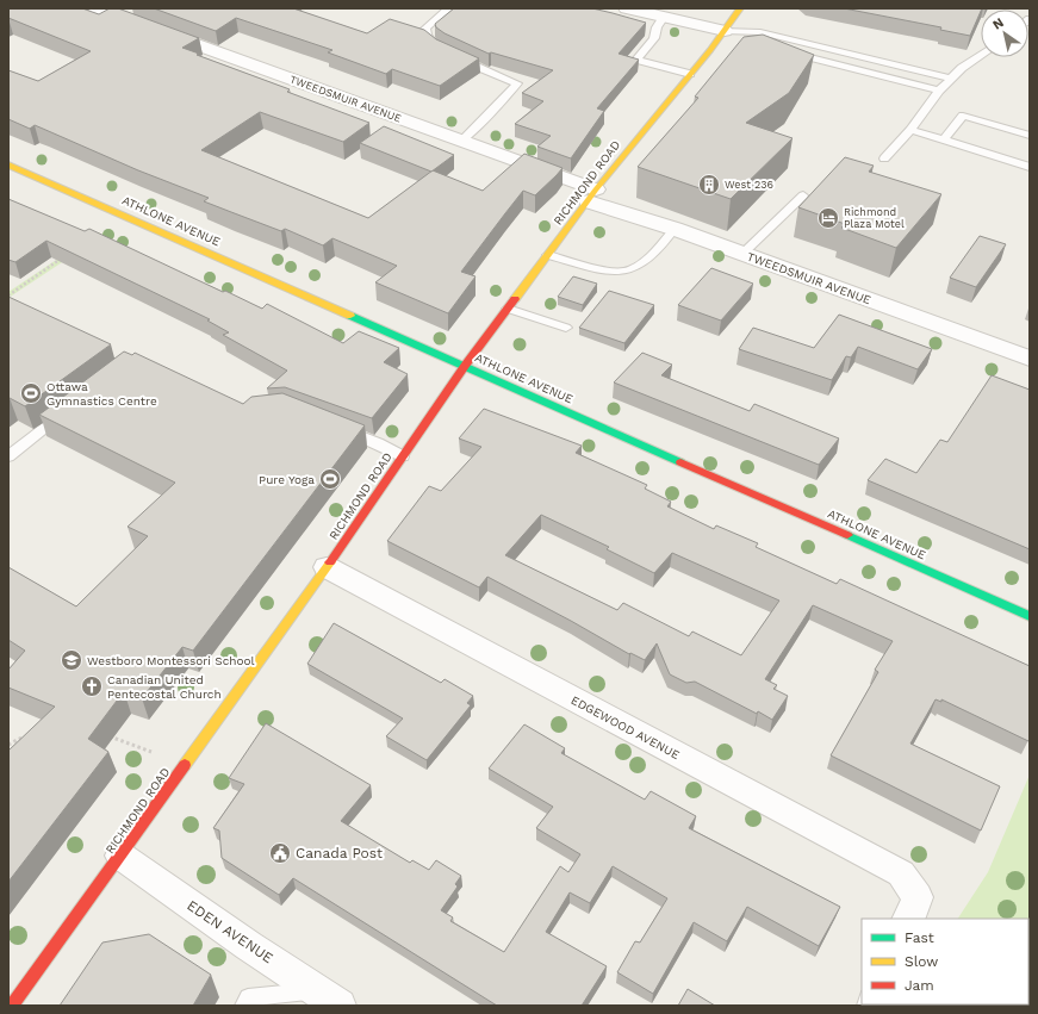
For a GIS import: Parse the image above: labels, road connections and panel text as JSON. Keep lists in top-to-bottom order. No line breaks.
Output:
{"streets":{"main road":["RICHMOND ROAD","ATHLONE AVENUE"],"street":["TWEEDSMUIR AVENUE","EDGEWOOD AVENUE","EDEN AVENUE"]},"crossings":[["TWEEDSMUIR AVENUE","RICHMOND ROAD"],["RICHMOND ROAD","ATHLONE AVENUE"],["RICHMOND ROAD","EDGEWOOD AVENUE"],["RICHMOND ROAD","EDEN AVENUE"]],"places":{"building":["West 236"],"hotel":["Richmond Plaza Motel"],"sports":["Ottawa Gymnastics Centre","Pure Yoga"],"school or university":["Westboro Montessori School"],"church":["Canadian United Pentecostal Church"],"public building":["Canada Post"]},"legend":["Fast","Slow","Jam"],"north":"top left"}
